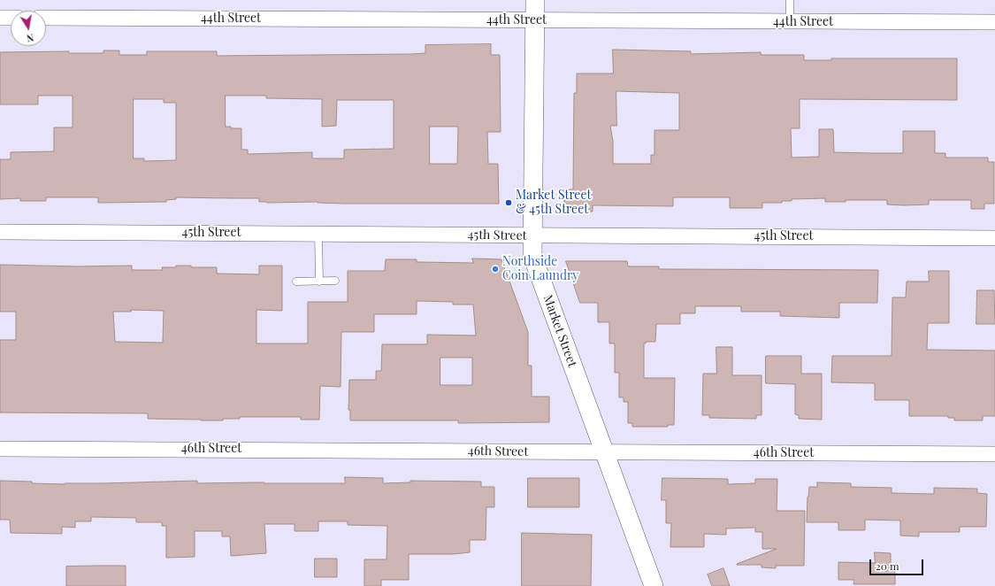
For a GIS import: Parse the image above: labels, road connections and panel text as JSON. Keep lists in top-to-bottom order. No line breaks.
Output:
{"streets":{"street":["44th Street","45th Street","Market Street","46th Street"]},"crossings":[["44th Street","Market Street"],["45th Street","Market Street"],["Market Street","46th Street"]],"places":["Market Street & 45th Street","Northside Coin Laundry"],"scale_bar":"20 m","north":"bottom"}
